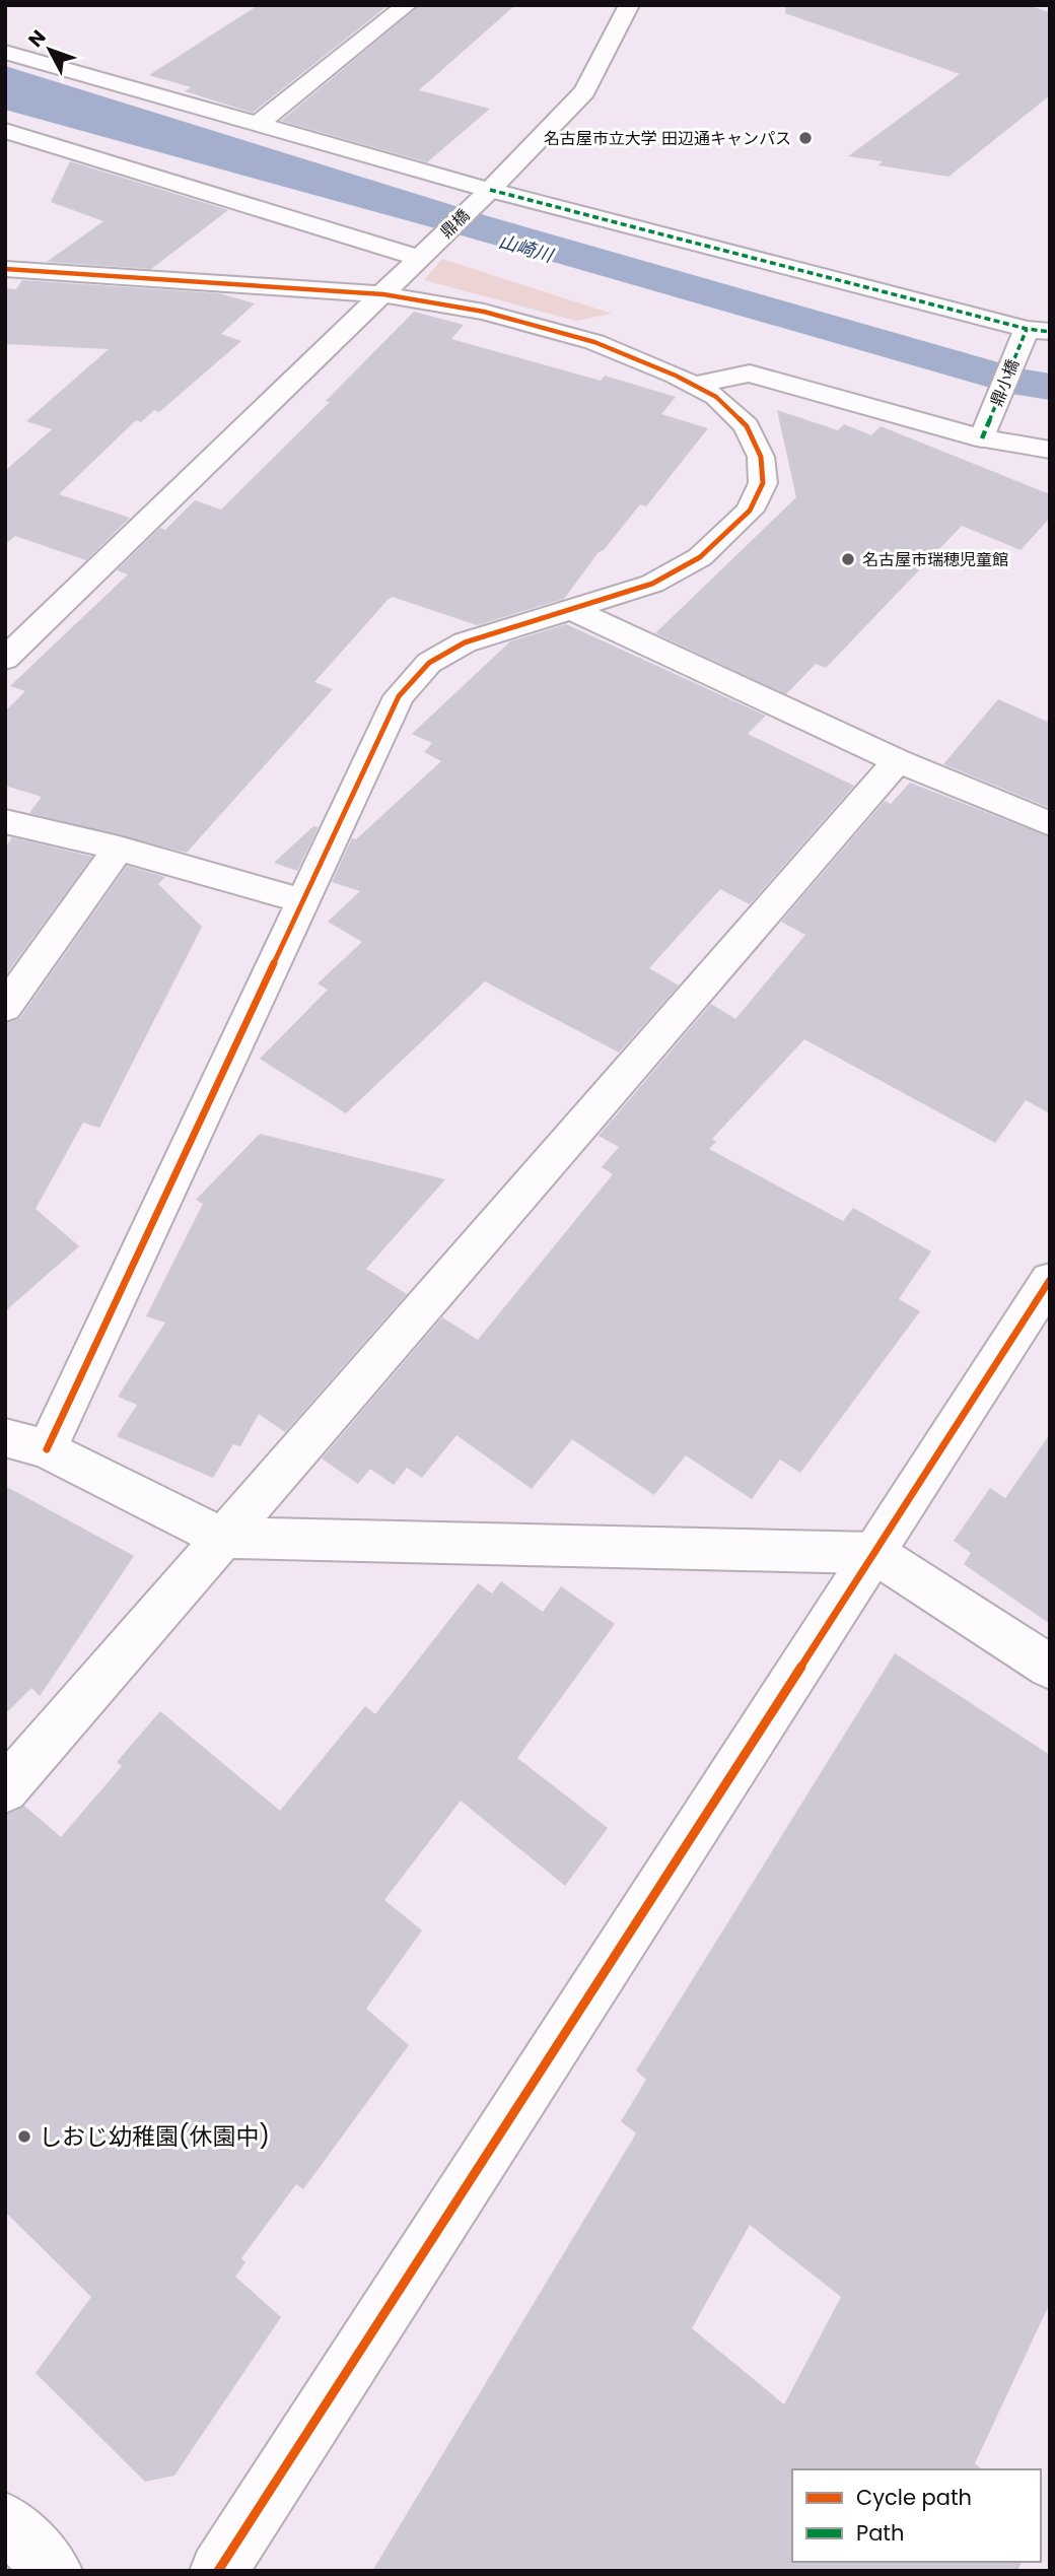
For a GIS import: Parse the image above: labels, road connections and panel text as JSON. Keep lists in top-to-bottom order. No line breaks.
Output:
{"streets":{"street":["鼎橋","鼎小橋"]},"water":["山崎川"],"places":["名古屋市立大学 田辺通キャンパス","名古屋市瑞穂児童館","しおじ幼稚園(休園中)"],"legend":["Cycle path","Path"],"north":"top left"}
